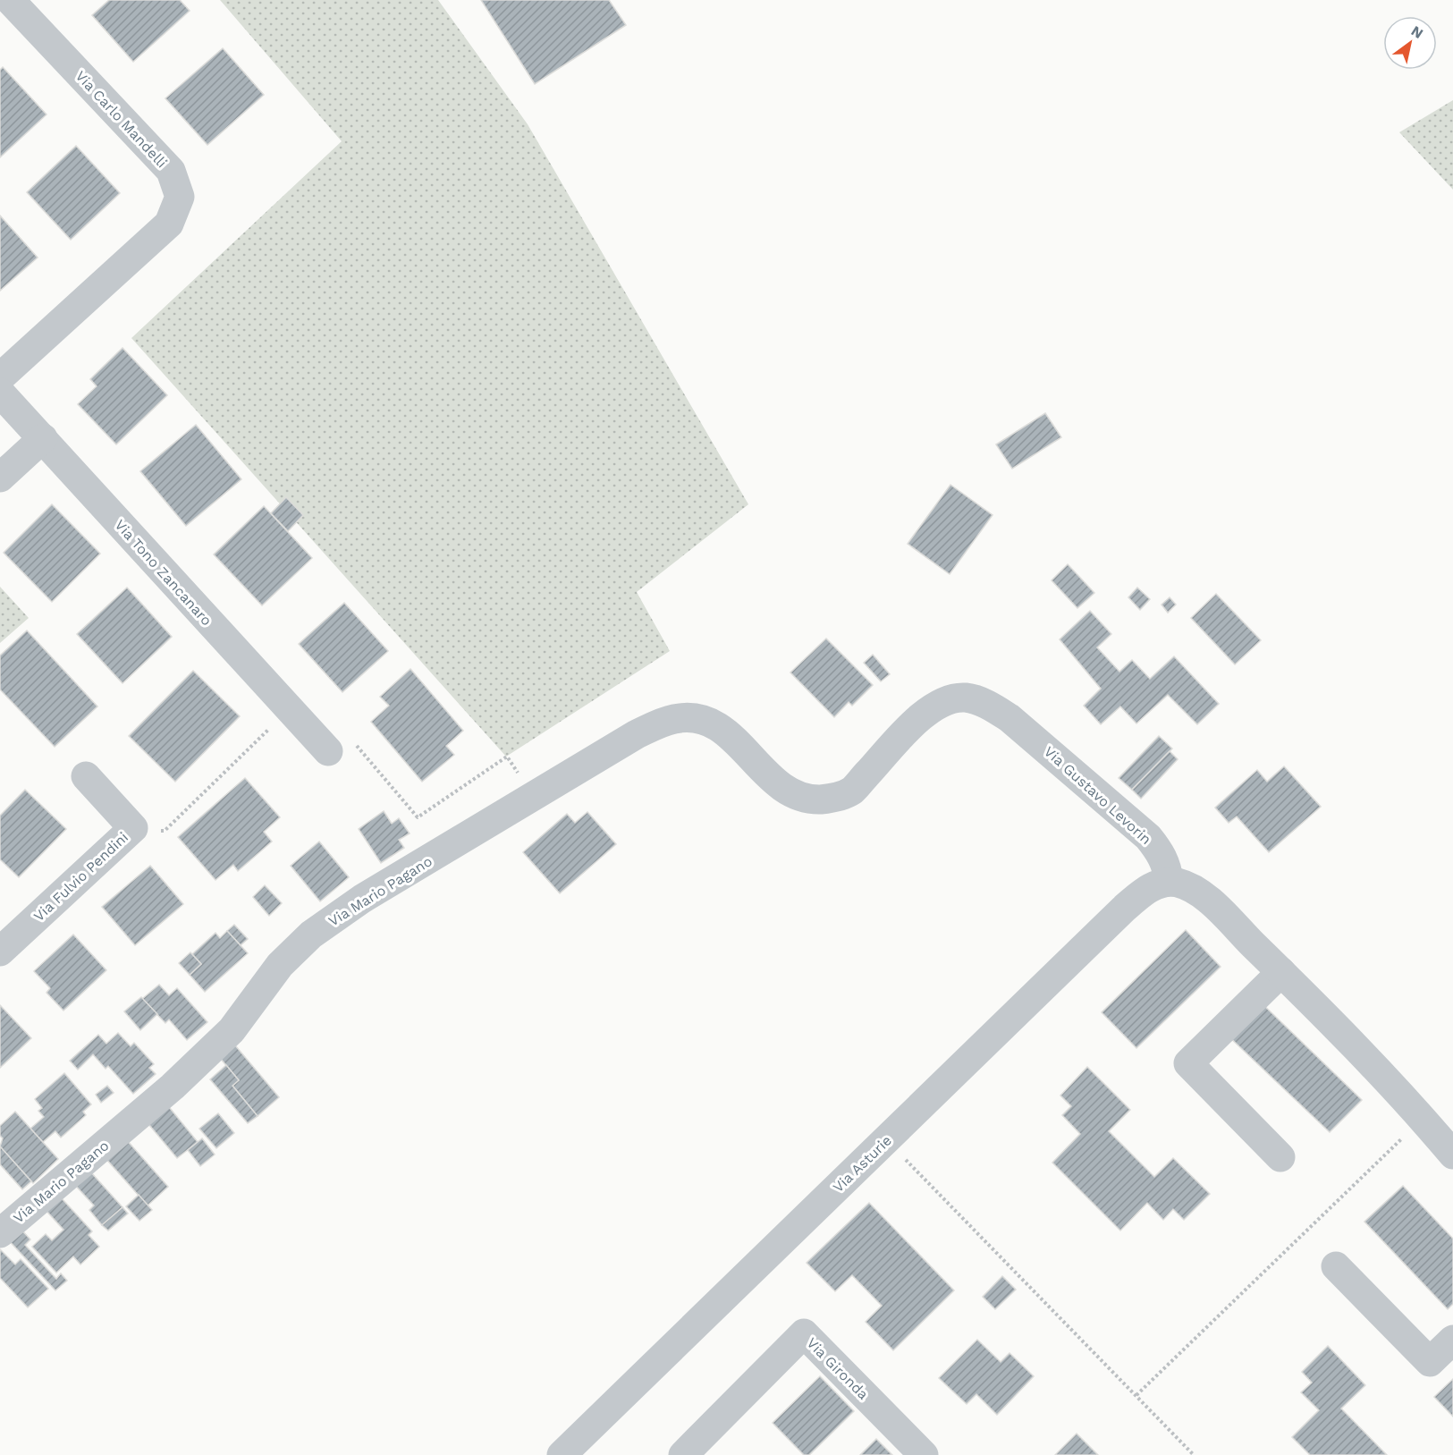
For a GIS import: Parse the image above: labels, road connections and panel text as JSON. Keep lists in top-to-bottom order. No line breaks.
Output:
{"streets":{"street":["Via Carlo Mandelli","Via Tono Zancanaro","Via Gustavo Levorin","Via Fulvio Pendini","Via Mario Pagano","Via Asturie","Via Gironda"]},"crossings":[["Via Gustavo Levorin","Via Mario Pagano"],["Via Gustavo Levorin","Via Asturie"]],"north":"top right"}
